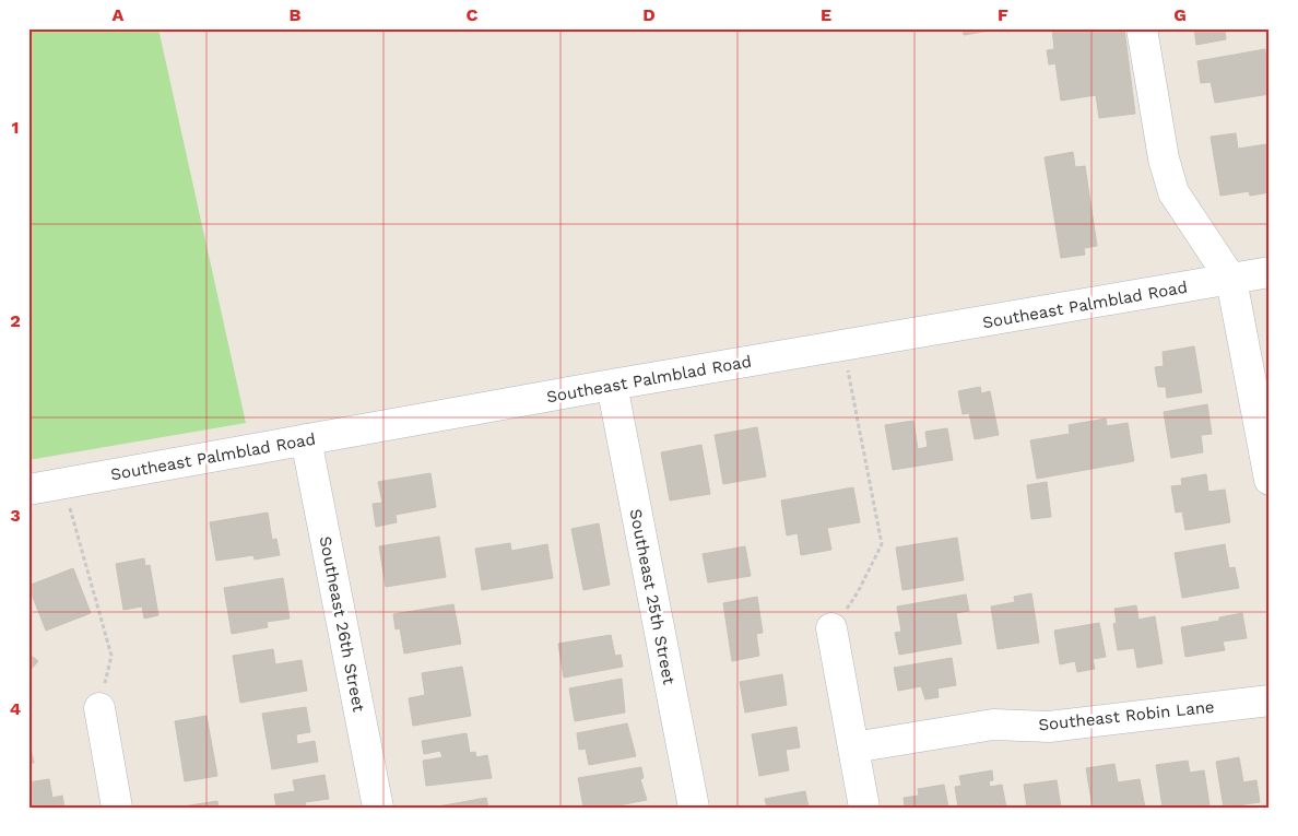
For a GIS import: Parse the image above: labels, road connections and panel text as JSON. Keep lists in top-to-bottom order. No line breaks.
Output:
{"streets":{"street":["Southeast Palmblad Road","Southeast 25th Street","Southeast 26th Street","Southeast Robin Lane"]},"crossings":[["Southeast Palmblad Road","Southeast 25th Street"],["Southeast Palmblad Road","Southeast 26th Street"]],"grid":{"columns":["A","B","C","D","E","F","G"],"rows":["1","2","3","4"]}}
